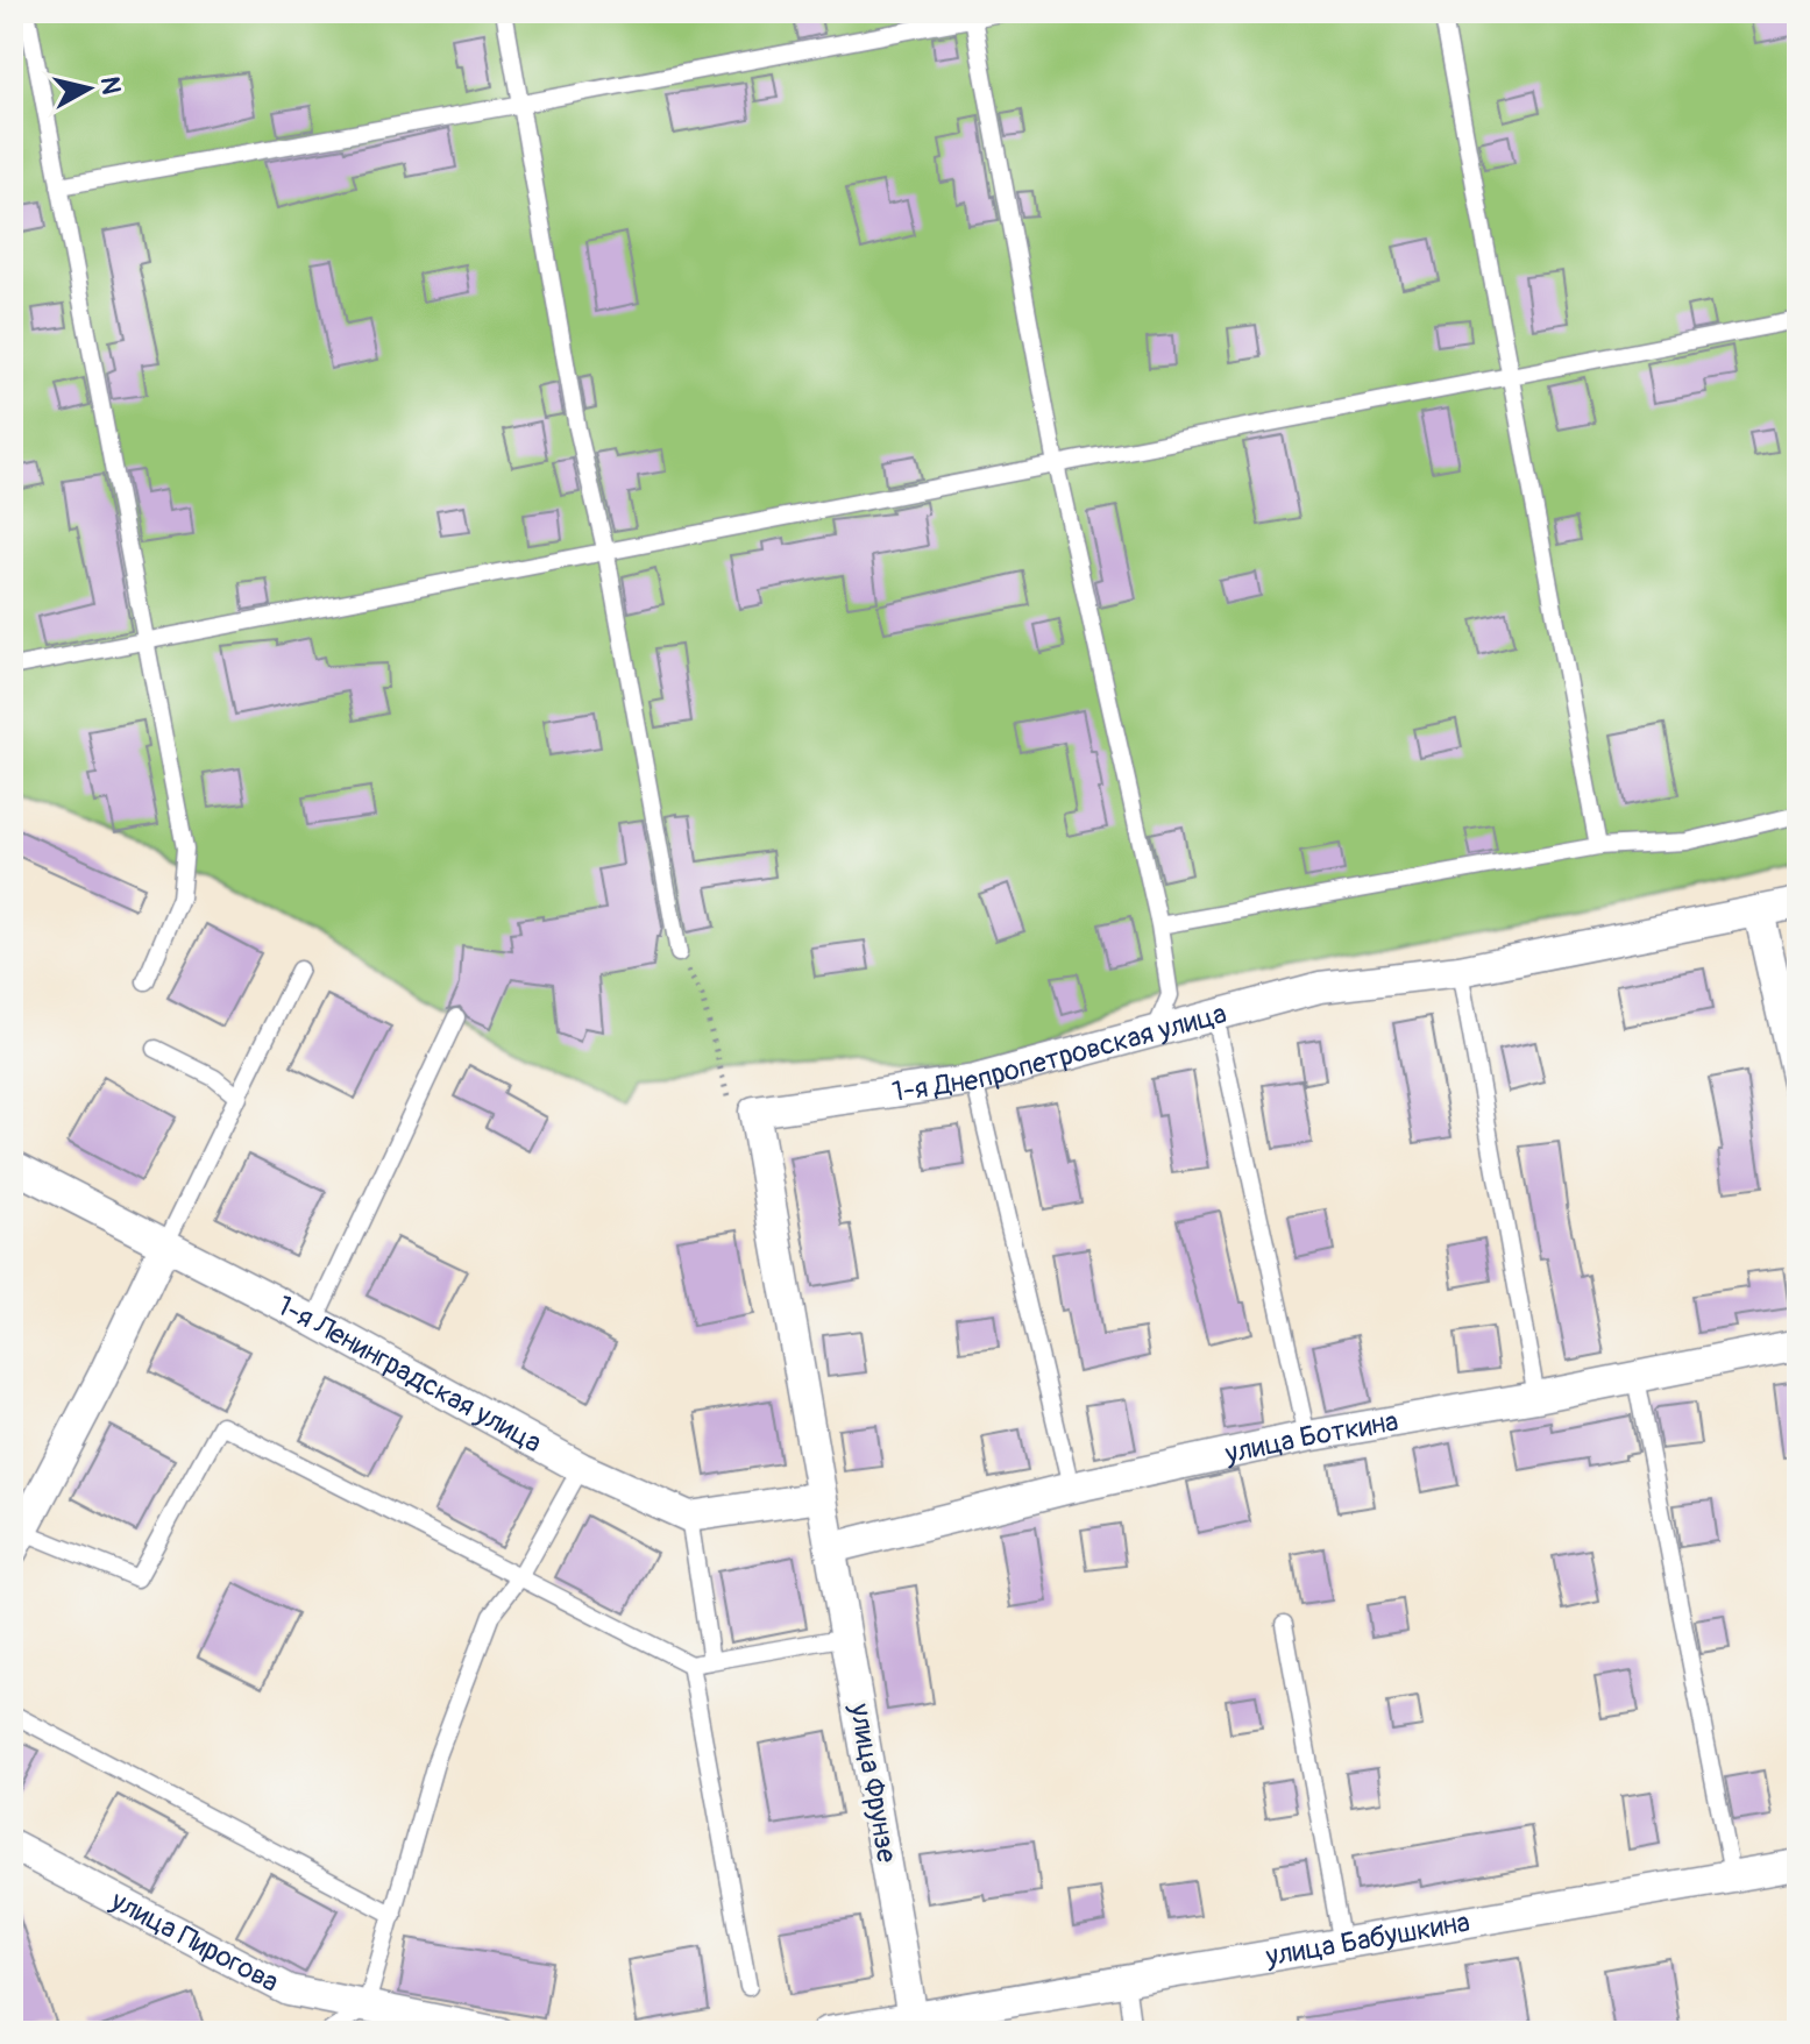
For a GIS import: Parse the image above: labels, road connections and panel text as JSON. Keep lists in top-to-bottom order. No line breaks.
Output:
{"streets":{"street":["1-я Днепропетровская улица","1-я Ленинградская улица","улица Боткина","улица Фрунзе","улица Бабушкина","улица Пирогова"]},"crossings":[["улица Боткина","улица Фрунзе"],["улица Фрунзе","улица Бабушкина"]],"north":"right"}
